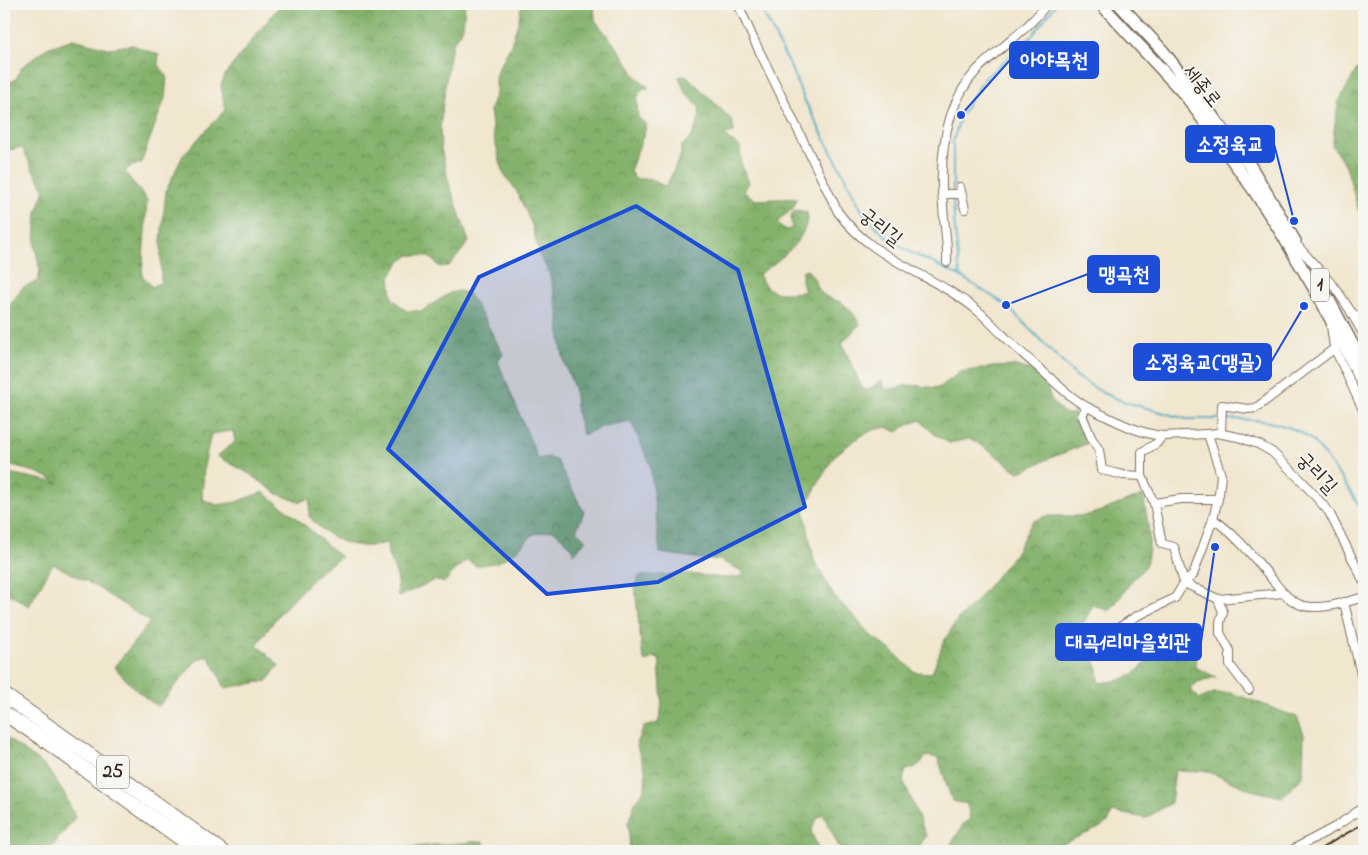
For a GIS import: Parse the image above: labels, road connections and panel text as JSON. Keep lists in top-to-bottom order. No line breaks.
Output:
{"streets":{"highway":["25"],"main road":["세종로","1"],"street":["궁리길"]},"places":["아야목천","소정육교","맹곡천","소정육교(맹골)","대곡1리마을회관"]}
